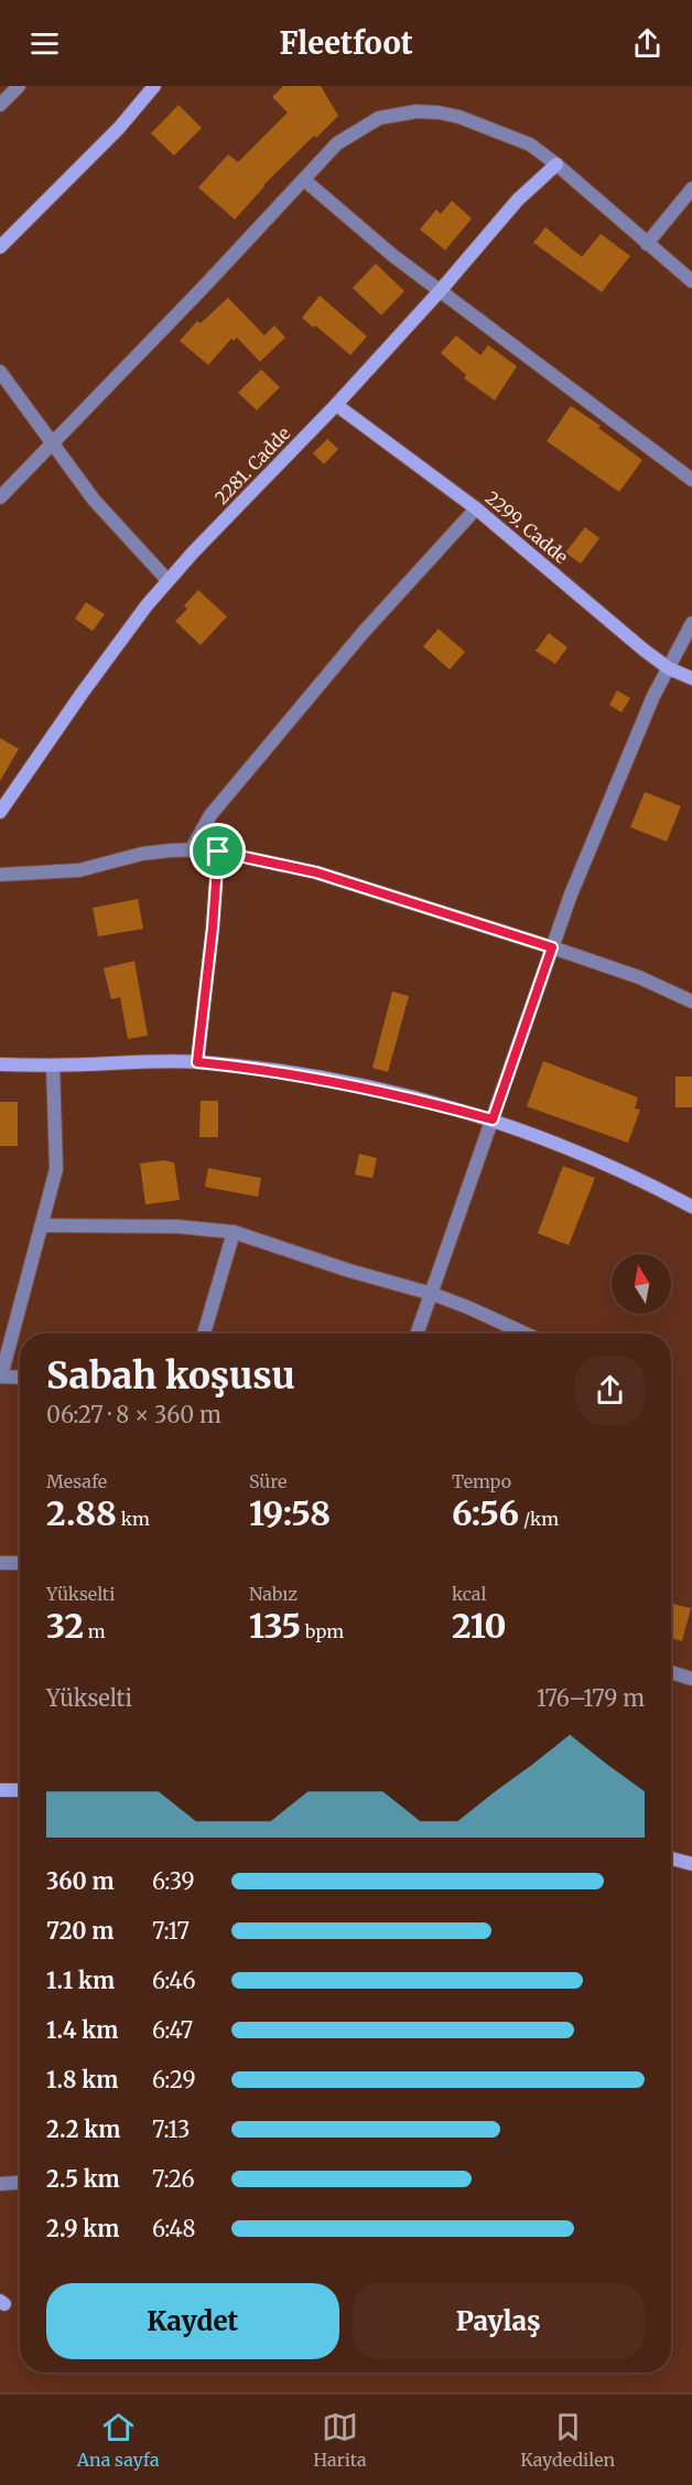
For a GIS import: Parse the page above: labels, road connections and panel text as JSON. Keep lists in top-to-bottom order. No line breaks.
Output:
{"streets":{"street":["2281. Cadde","2299. Cadde"]},"crossings":[["2281. Cadde","2299. Cadde"]],"north":"top","page":{"header":"Fleetfoot","heading":["Sabah koşusu","06:27 · 8 × 360 m"],"stats":[["Mesafe","2.88 km"],["Süre","19:58"],["Tempo","6:56 /km"],["Yükselti","32 m"],["Nabız","135 bpm"],["kcal","210"]],"chart":["Yükselti","176–179 m"],"list":[{"name":"360 m","note":"6:39"},{"name":"720 m","note":"7:17"},{"name":"1.1 km","note":"6:46"},{"name":"1.4 km","note":"6:47"},{"name":"1.8 km","note":"6:29"},{"name":"2.2 km","note":"7:13"},{"name":"2.5 km","note":"7:26"},{"name":"2.9 km","note":"6:48"}],"buttons":["Kaydet","Paylaş"],"tabs":["Ana sayfa","Harita","Kaydedilen"]}}
